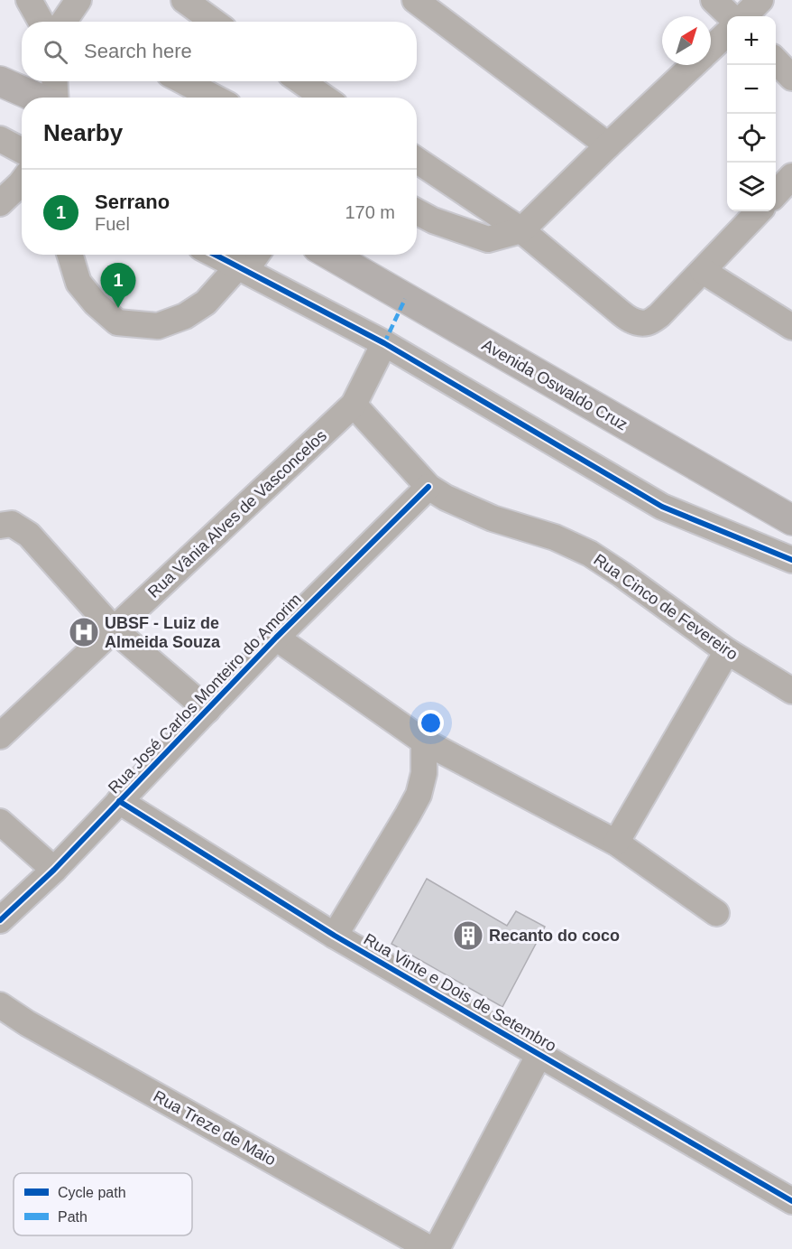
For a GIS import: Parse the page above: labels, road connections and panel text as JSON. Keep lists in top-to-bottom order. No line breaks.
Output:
{"streets":{"highway":["Avenida Oswaldo Cruz"],"street":["Rua Vânia Alves de Vasconcelos","Rua Cinco de Fevereiro","Rua José Carlos Monteiro do Amorim","Rua Vinte e Dois de Setembro","Rua Treze de Maio"]},"crossings":[["Rua Vânia Alves de Vasconcelos","Rua Cinco de Fevereiro"],["Rua Cinco de Fevereiro","Rua José Carlos Monteiro do Amorim"],["Rua José Carlos Monteiro do Amorim","Rua Vinte e Dois de Setembro"]],"places":{"hospital":["UBSF - Luiz de Almeida Souza"],"building":["Recanto do coco"]},"legend":["Cycle path","Path"],"north":"top right","page":{"map_buttons":["+","−"],"search":"Search here","heading":"Nearby","list":[{"mark":"1","name":"Serrano","note":"Fuel","value":"170 m"}],"pins":"1"}}
